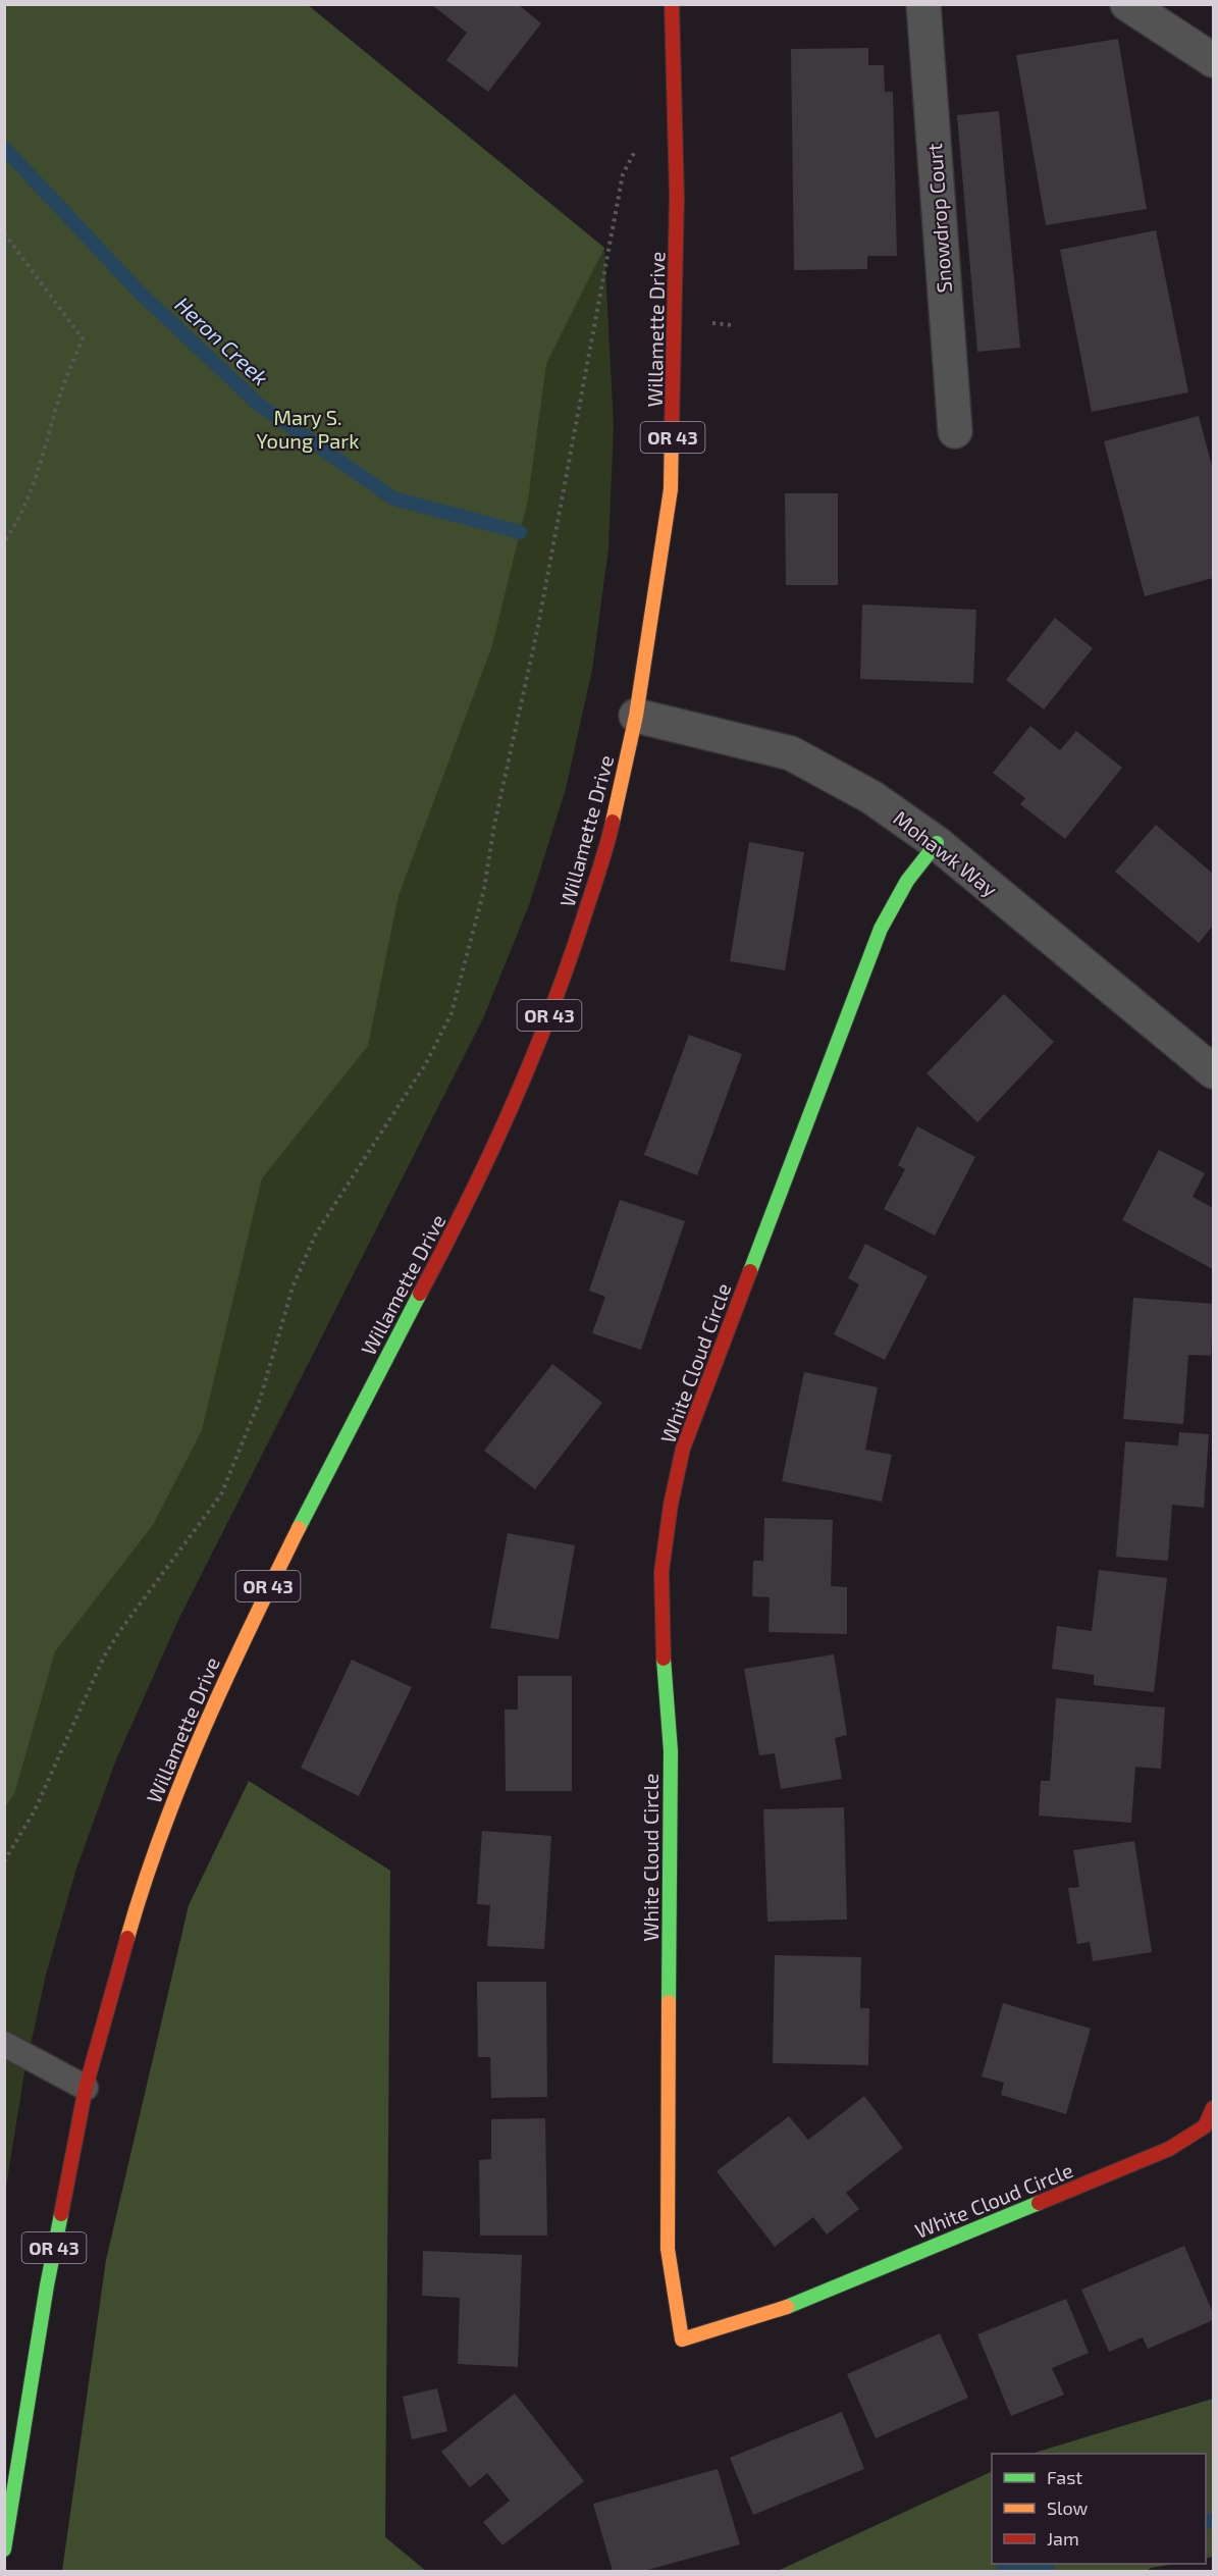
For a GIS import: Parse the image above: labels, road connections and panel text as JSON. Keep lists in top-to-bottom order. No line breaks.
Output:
{"streets":{"main road":["Willamette Drive","OR 43","White Cloud Circle"],"street":["Snowdrop Court","Mohawk Way"]},"crossings":[["Willamette Drive","Mohawk Way"],["Mohawk Way","White Cloud Circle"]],"water":["Heron Creek"],"parks":["Mary S. Young Park"],"legend":["Fast","Slow","Jam"]}
